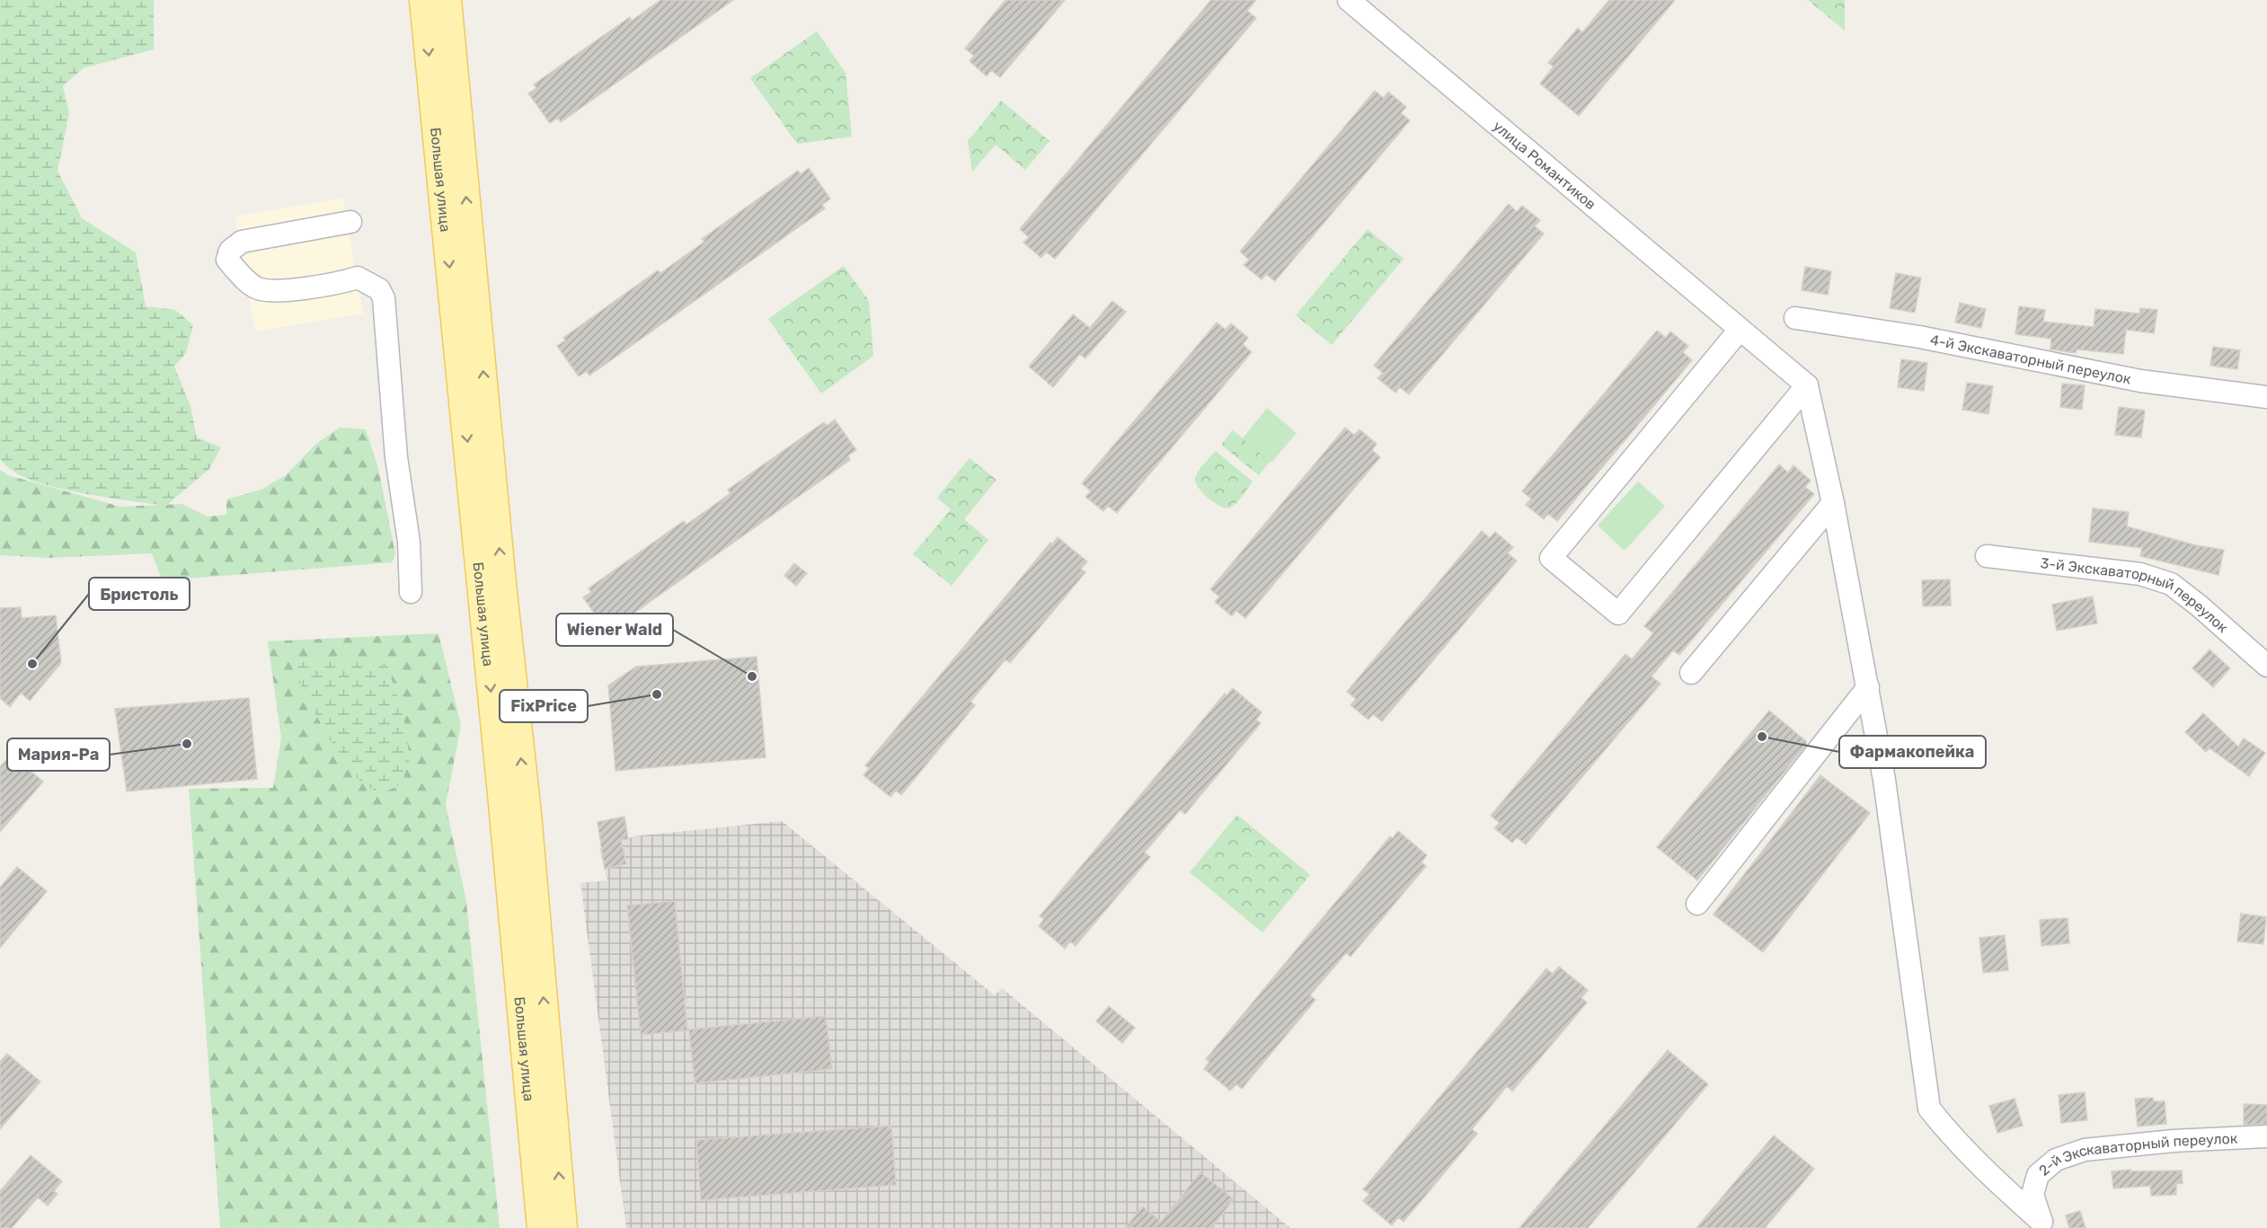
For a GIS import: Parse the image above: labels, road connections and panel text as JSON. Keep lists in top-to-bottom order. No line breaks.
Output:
{"streets":{"main road":["Большая улица"],"street":["улица Романтиков","4-й Экскаваторный переулок","3-й Экскаваторный переулок","2-й Экскаваторный переулок"]},"places":["Бристоль","Wiener Wald","FixPrice","Фармакопейка","Мария-Ра"]}
